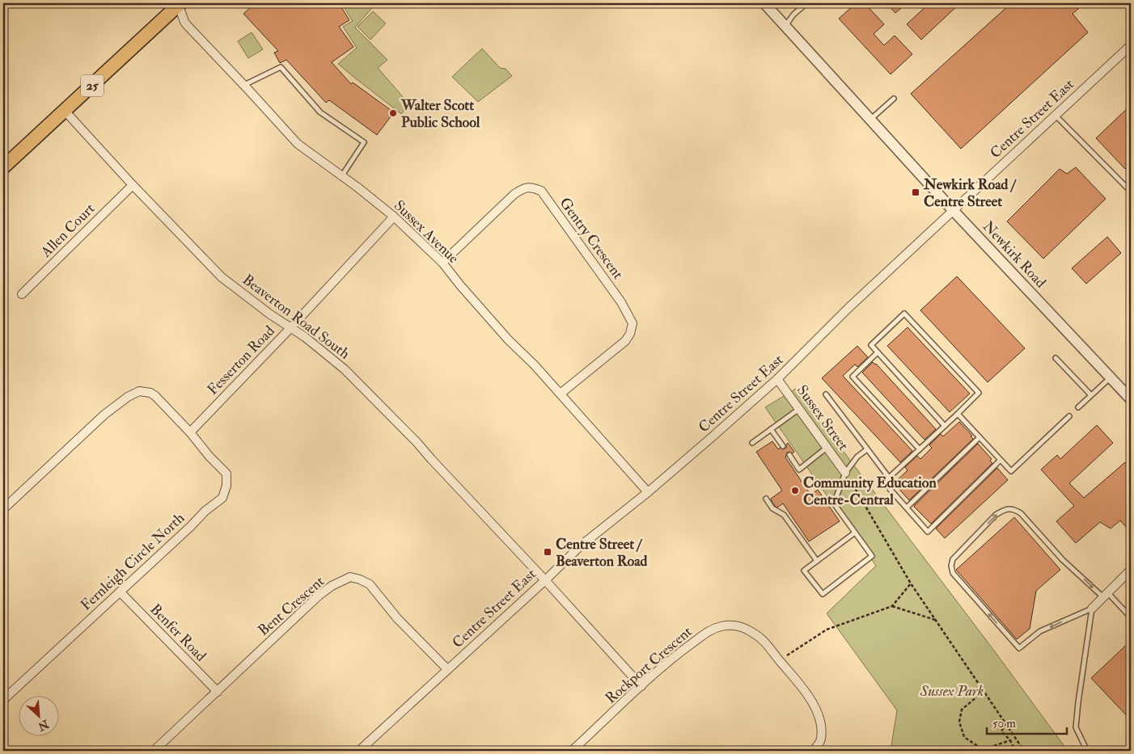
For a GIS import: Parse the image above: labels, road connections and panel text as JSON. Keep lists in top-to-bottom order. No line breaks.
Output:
{"streets":{"main road":["25"],"street":["Centre Street East","Allen Court","Sussex Avenue","Gentry Crescent","Newkirk Road","Beaverton Road South","Fesserton Road","Sussex Street","Fernleigh Circle North","Bent Crescent","Benfer Road","Rockport Crescent"]},"crossings":[["25","Sussex Avenue"],["25","Beaverton Road South"],["Centre Street East","Sussex Avenue"],["Centre Street East","Newkirk Road"],["Centre Street East","Beaverton Road South"],["Centre Street East","Sussex Street"],["Centre Street East","Bent Crescent"],["Allen Court","Beaverton Road South"],["Sussex Avenue","Gentry Crescent"],["Sussex Avenue","Fesserton Road"],["Beaverton Road South","Fesserton Road"],["Beaverton Road South","Rockport Crescent"],["Fesserton Road","Fernleigh Circle North"],["Fernleigh Circle North","Benfer Road"],["Bent Crescent","Benfer Road"]],"parks":["Sussex Park"],"places":{"other":["Walter Scott Public School","Community Education Centre-Central"],"transit":["Newkirk Road / Centre Street","Centre Street / Beaverton Road"]},"scale_bar":"50 m","north":"bottom right"}
